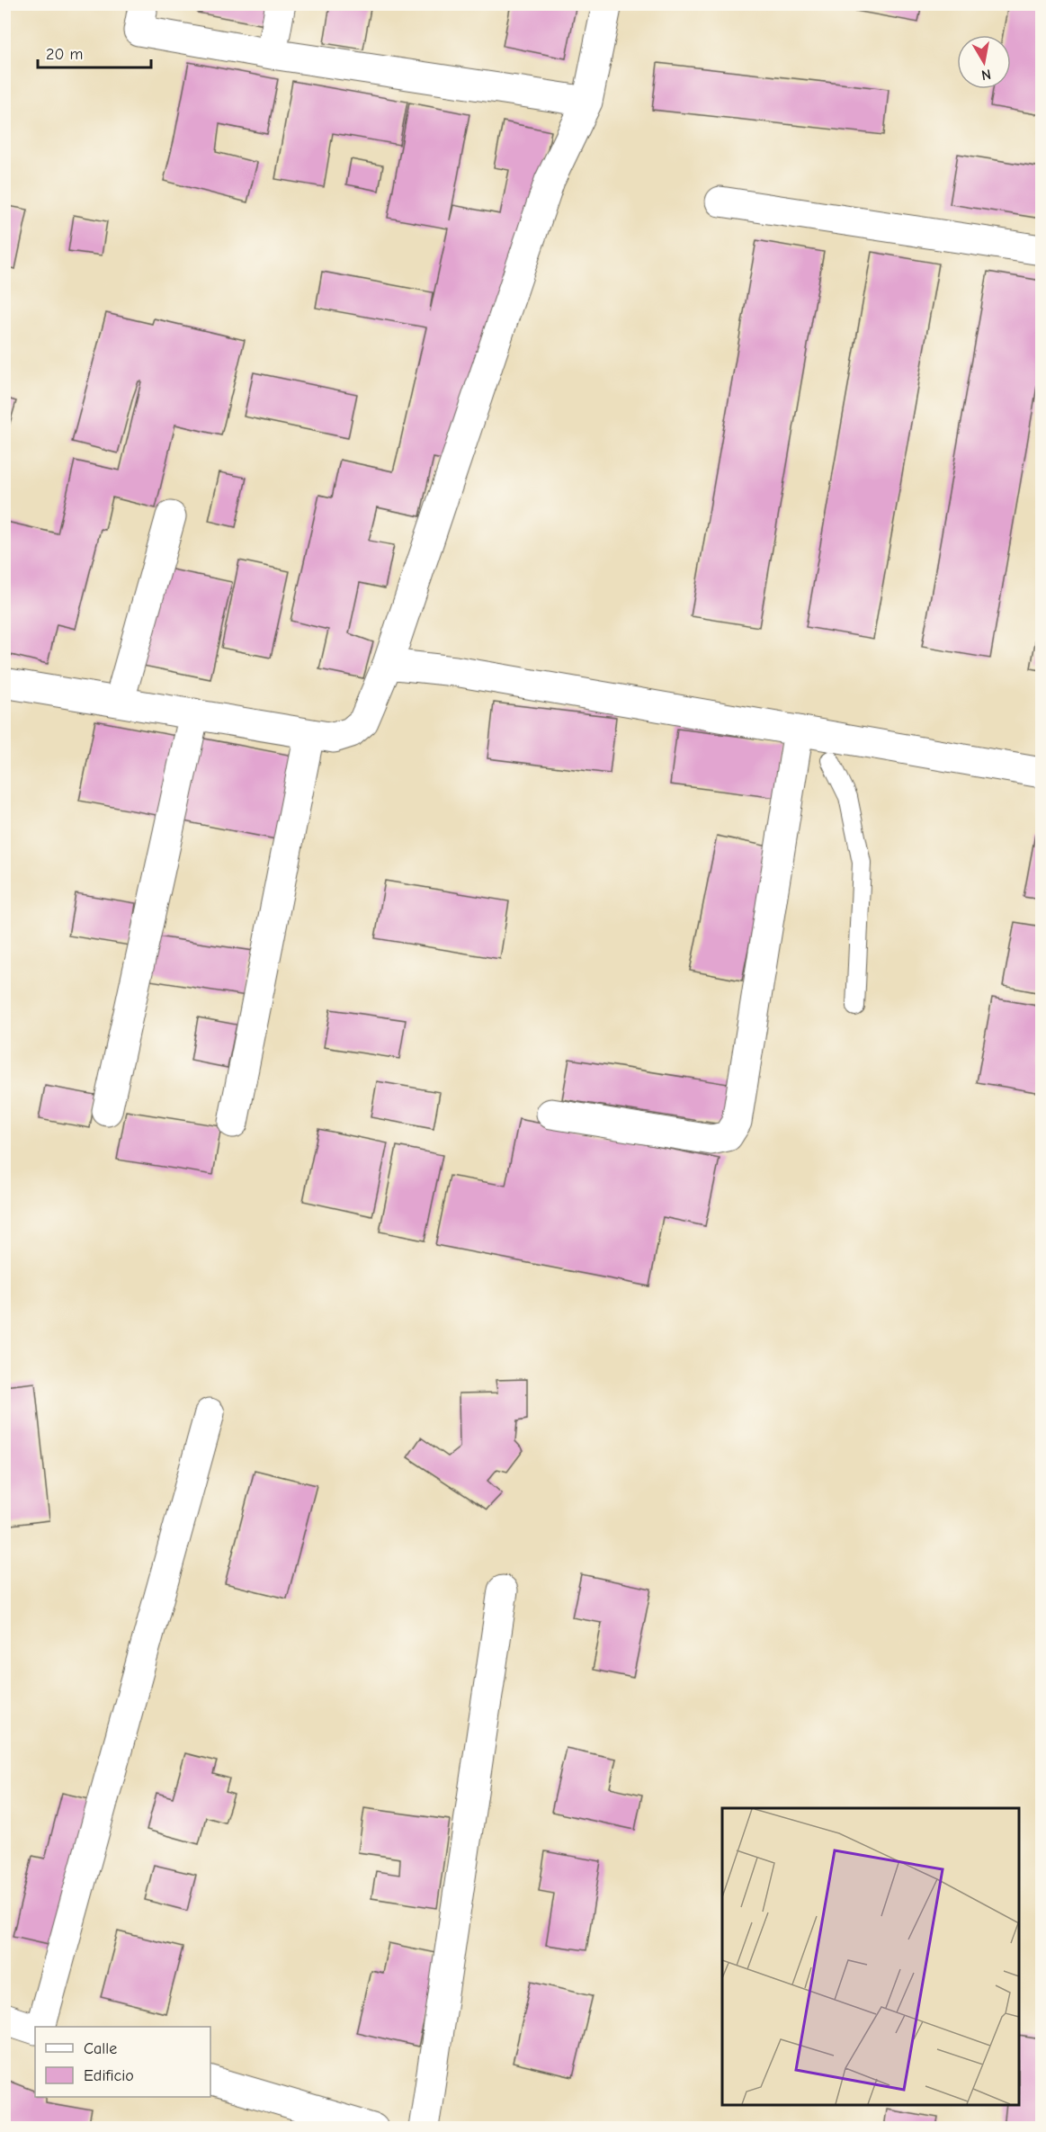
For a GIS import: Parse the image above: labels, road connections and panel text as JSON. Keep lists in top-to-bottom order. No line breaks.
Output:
{"legend":["Calle","Edificio"],"scale_bar":"20 m","north":"bottom"}
